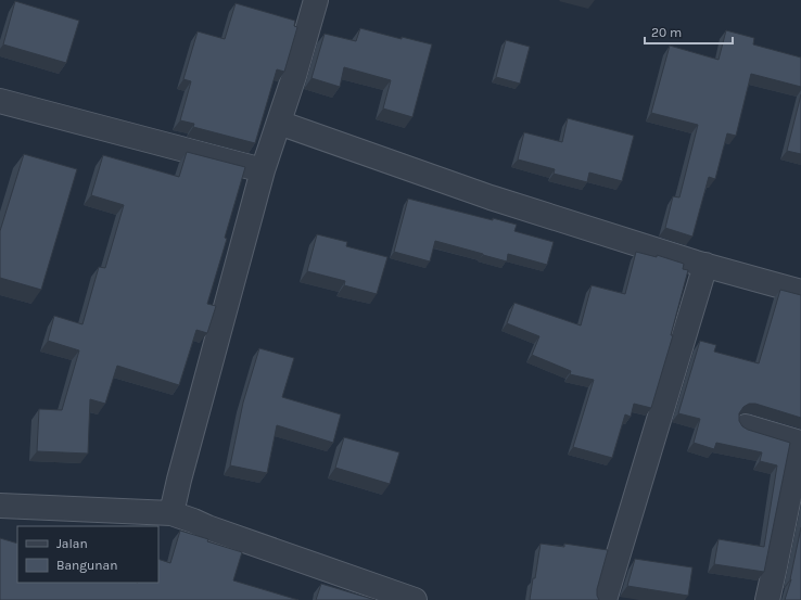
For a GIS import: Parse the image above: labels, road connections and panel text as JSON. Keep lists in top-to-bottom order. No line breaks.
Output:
{"legend":["Jalan","Bangunan"],"scale_bar":"20 m"}
